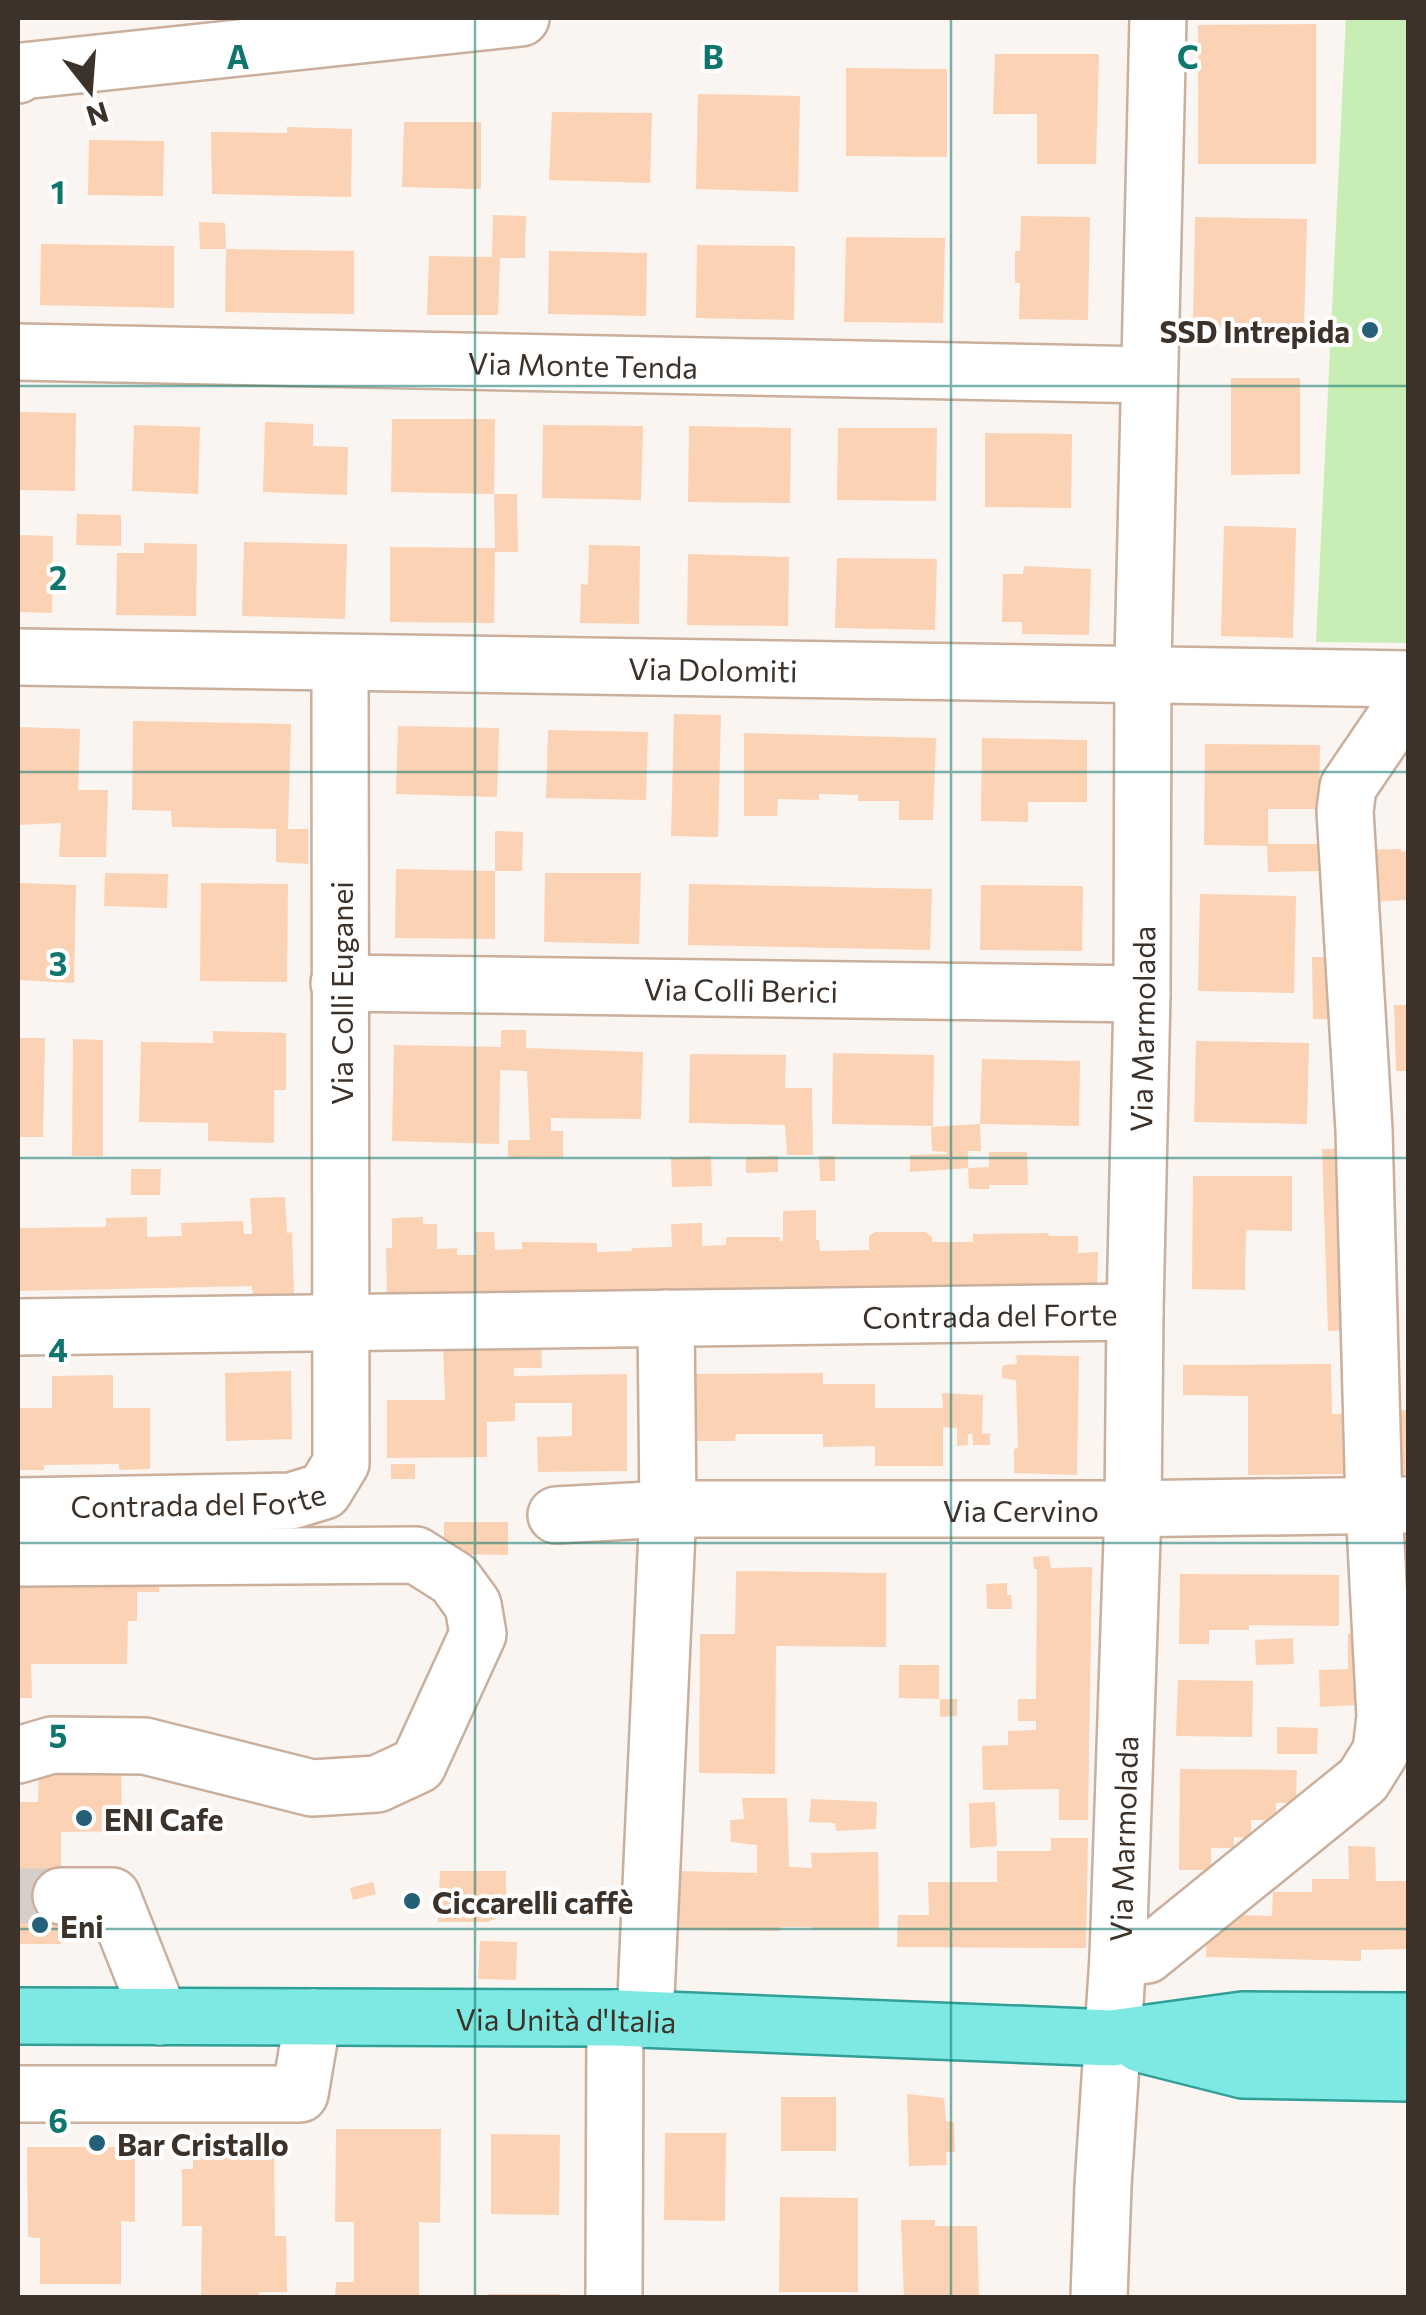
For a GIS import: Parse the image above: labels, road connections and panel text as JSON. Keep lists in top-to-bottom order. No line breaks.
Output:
{"streets":{"main road":["Via Unità d'Italia"],"street":["Via Monte Tenda","Via Dolomiti","Via Colli Berici","Via Colli Euganei","Via Marmolada","Contrada del Forte","Via Cervino"]},"crossings":[["Via Monte Tenda","Via Marmolada"],["Via Dolomiti","Via Colli Euganei"],["Via Dolomiti","Via Marmolada"],["Via Colli Berici","Via Colli Euganei"],["Via Colli Berici","Via Marmolada"],["Via Colli Euganei","Contrada del Forte"],["Via Marmolada","Contrada del Forte"],["Via Marmolada","Via Cervino"],["Via Marmolada","Via Unità d'Italia"]],"places":["SSD Intrepida","ENI Cafe","Ciccarelli caffè","Eni","Bar Cristallo"],"north":"bottom","grid":{"columns":["A","B","C"],"rows":["1","2","3","4","5","6"]}}
